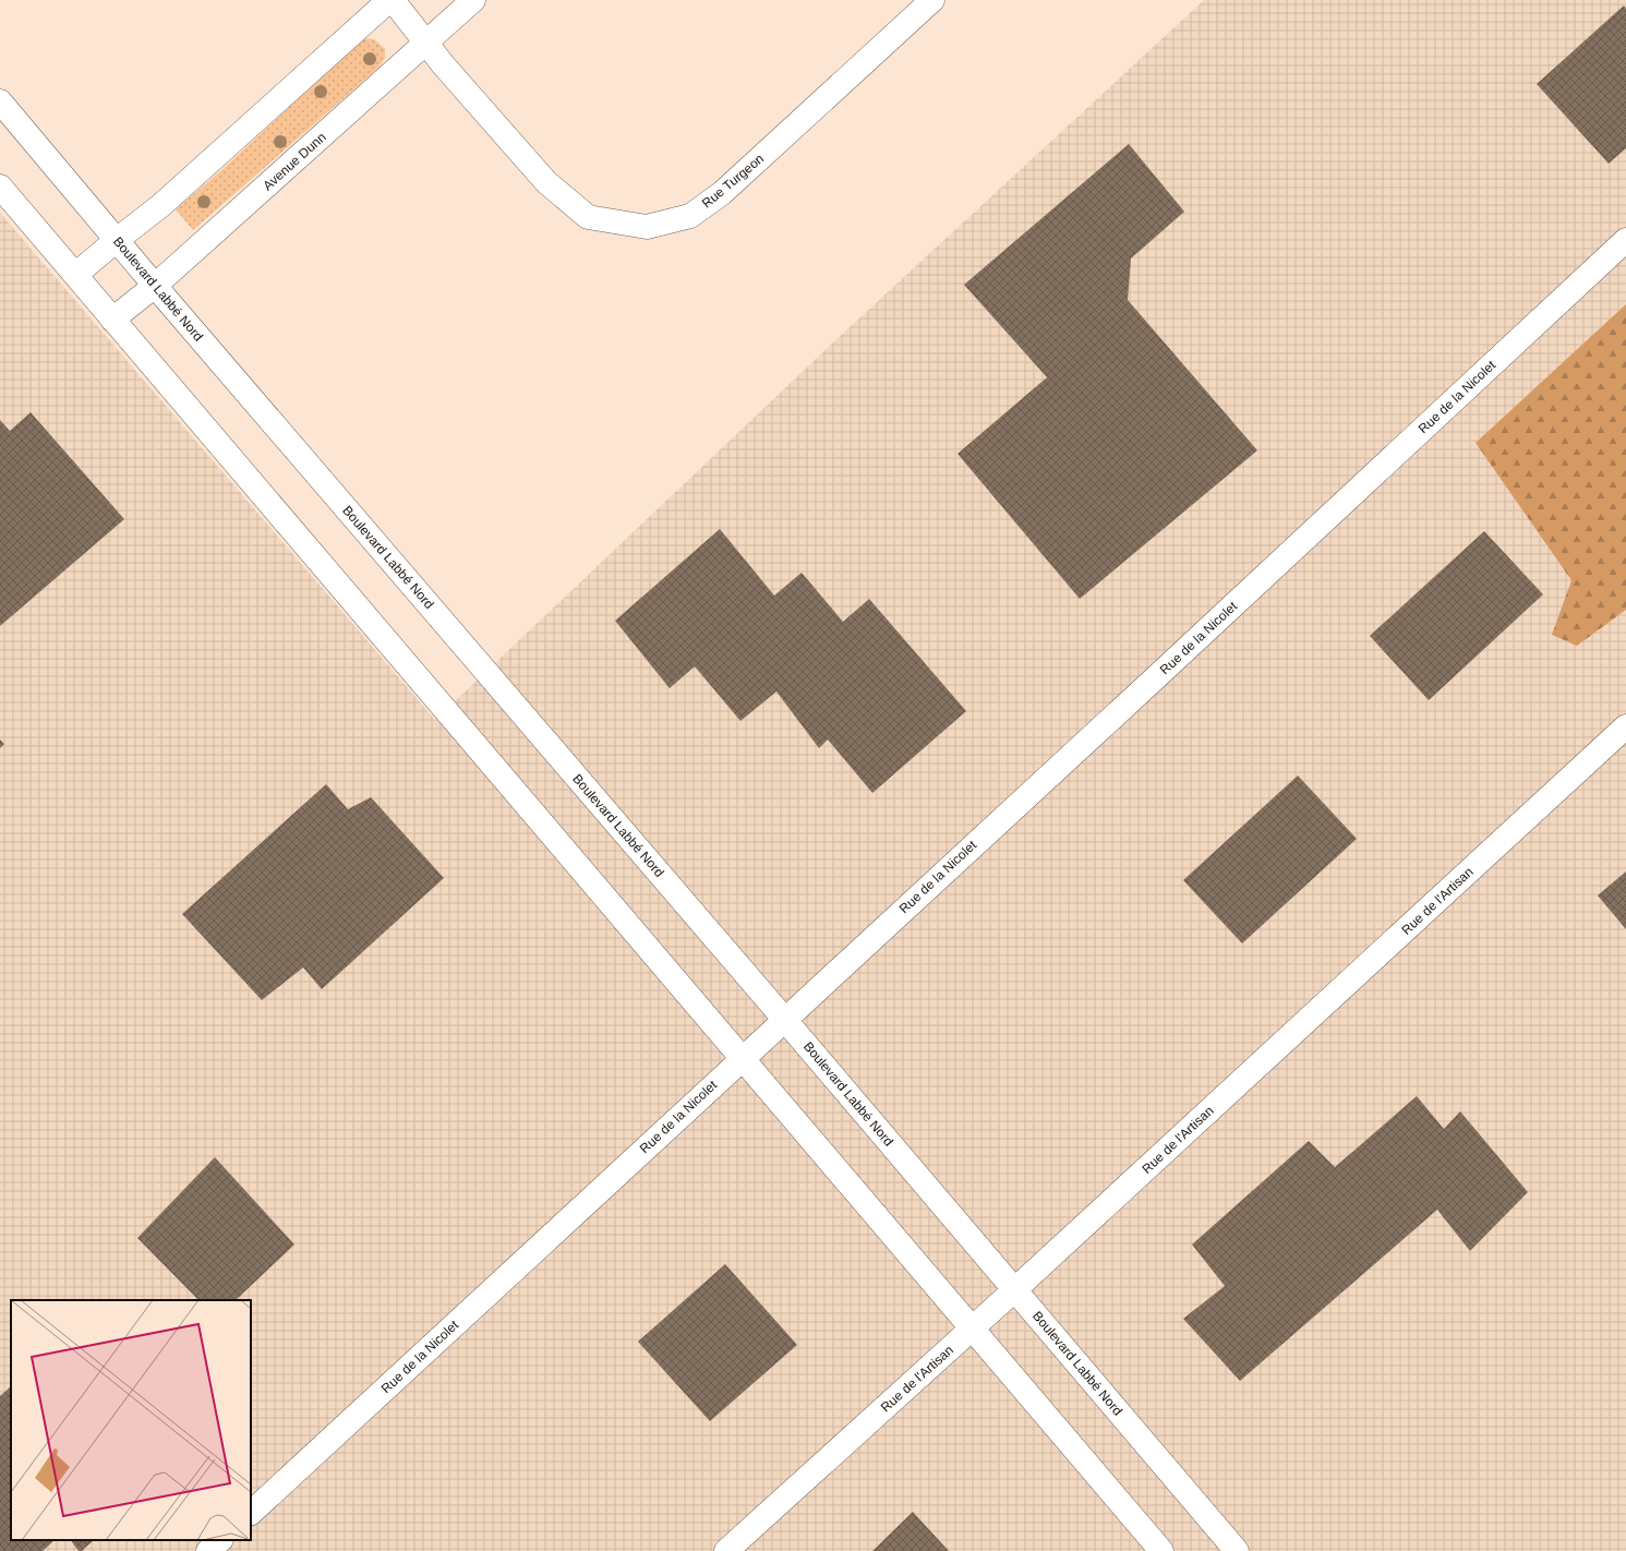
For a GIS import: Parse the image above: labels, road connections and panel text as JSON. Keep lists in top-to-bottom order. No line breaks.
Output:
{"streets":{"street":["Avenue Dunn","Rue Turgeon","Boulevard Labbé Nord","Rue de la Nicolet","Rue de l'Artisan"]},"crossings":[["Avenue Dunn","Rue Turgeon"],["Avenue Dunn","Boulevard Labbé Nord"],["Boulevard Labbé Nord","Rue de la Nicolet"],["Boulevard Labbé Nord","Rue de l'Artisan"]]}
